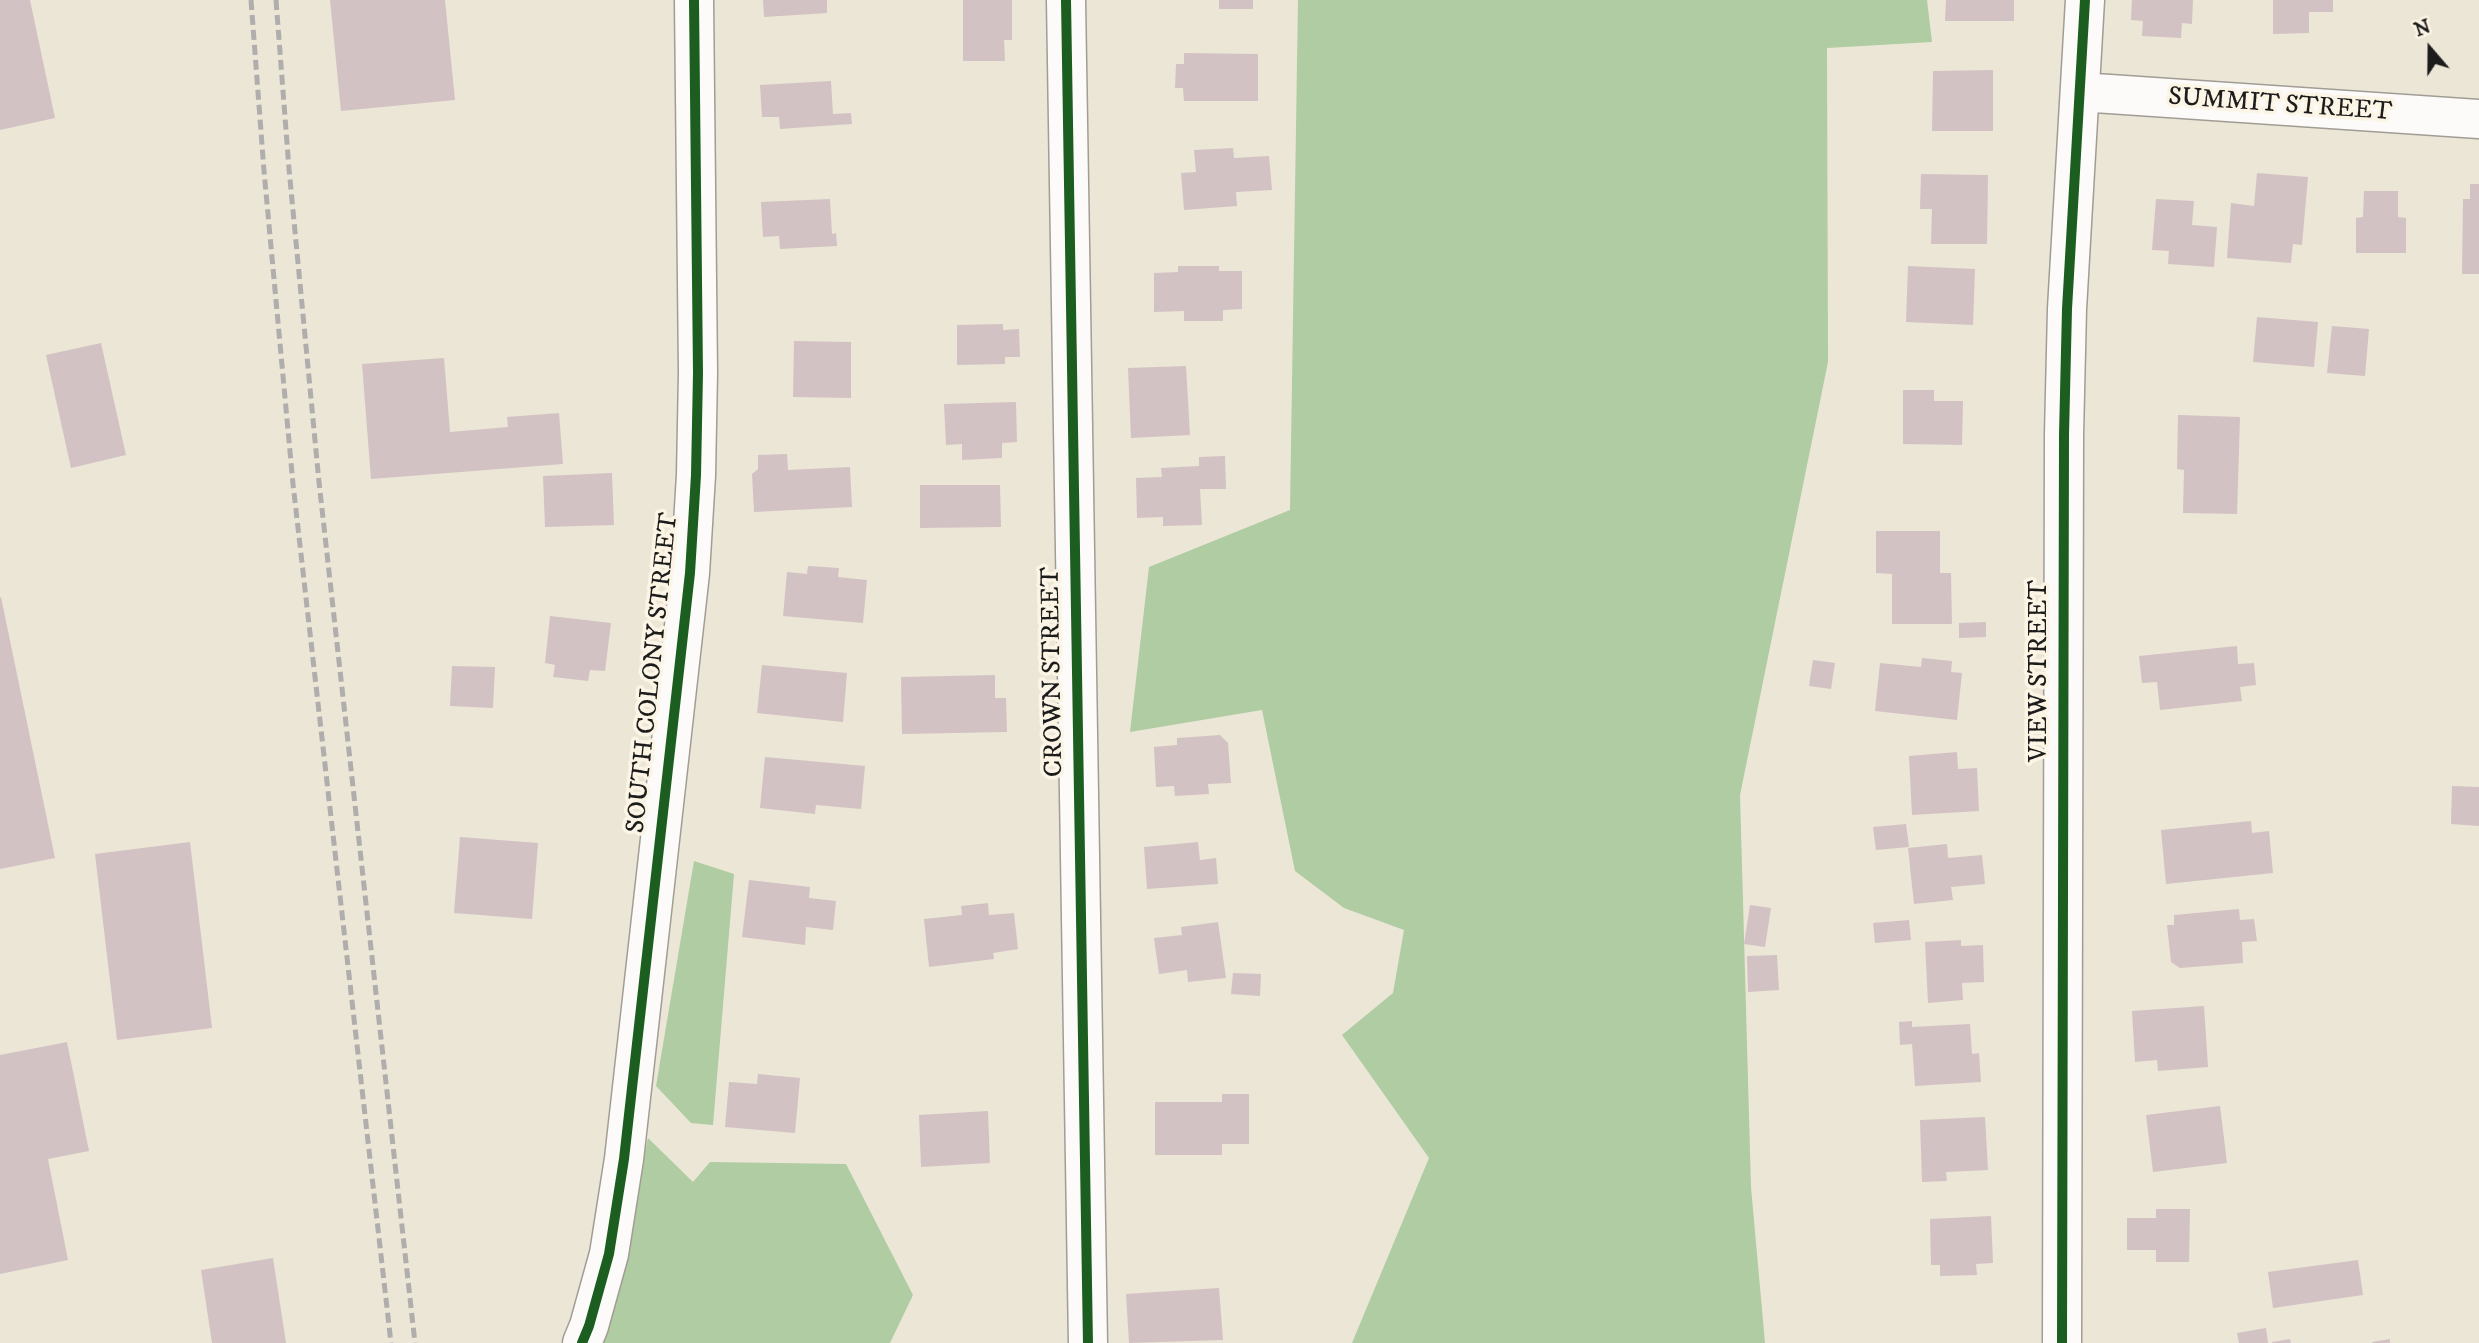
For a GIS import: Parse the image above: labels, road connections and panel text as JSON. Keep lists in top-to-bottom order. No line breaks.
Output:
{"streets":{"street":["SUMMIT STREET","VIEW STREET","CROWN STREET","SOUTH COLONY STREET"]},"crossings":[["SUMMIT STREET","VIEW STREET"]],"north":"top"}
